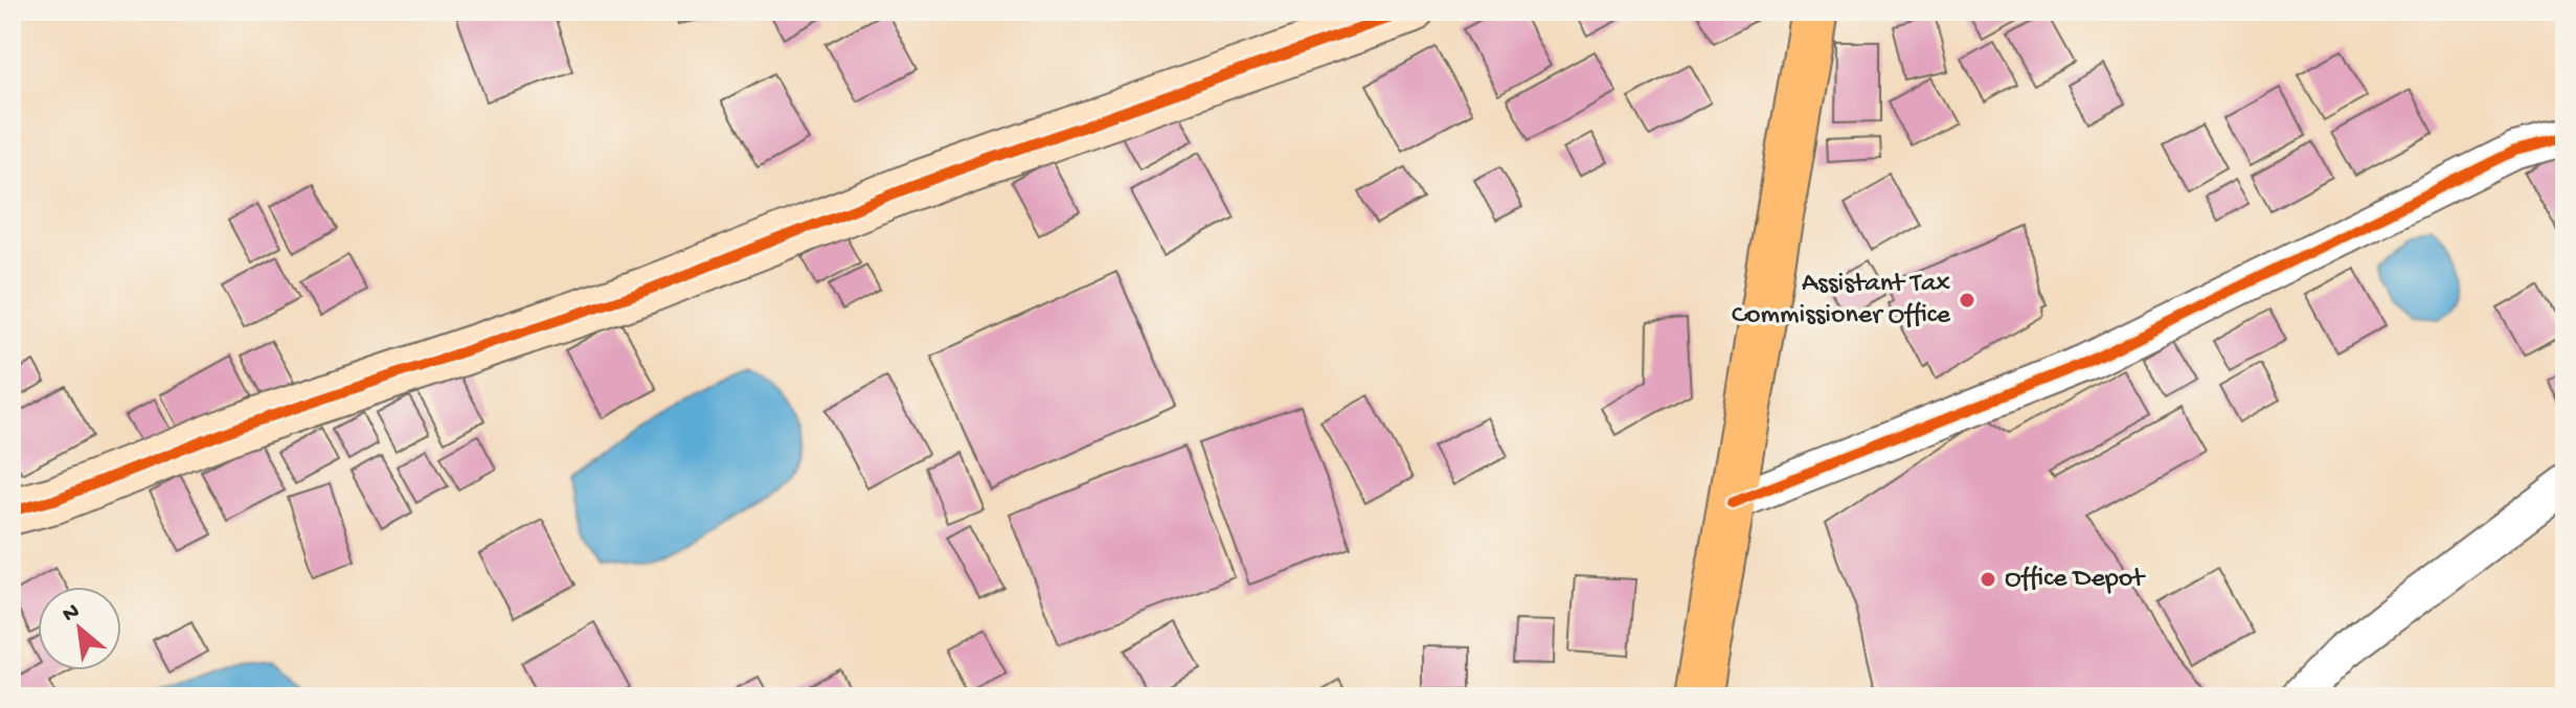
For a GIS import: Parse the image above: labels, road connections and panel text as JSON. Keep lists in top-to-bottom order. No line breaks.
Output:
{"places":["Assistant Tax Commissioner Office","Office Depot"],"north":"top left"}
